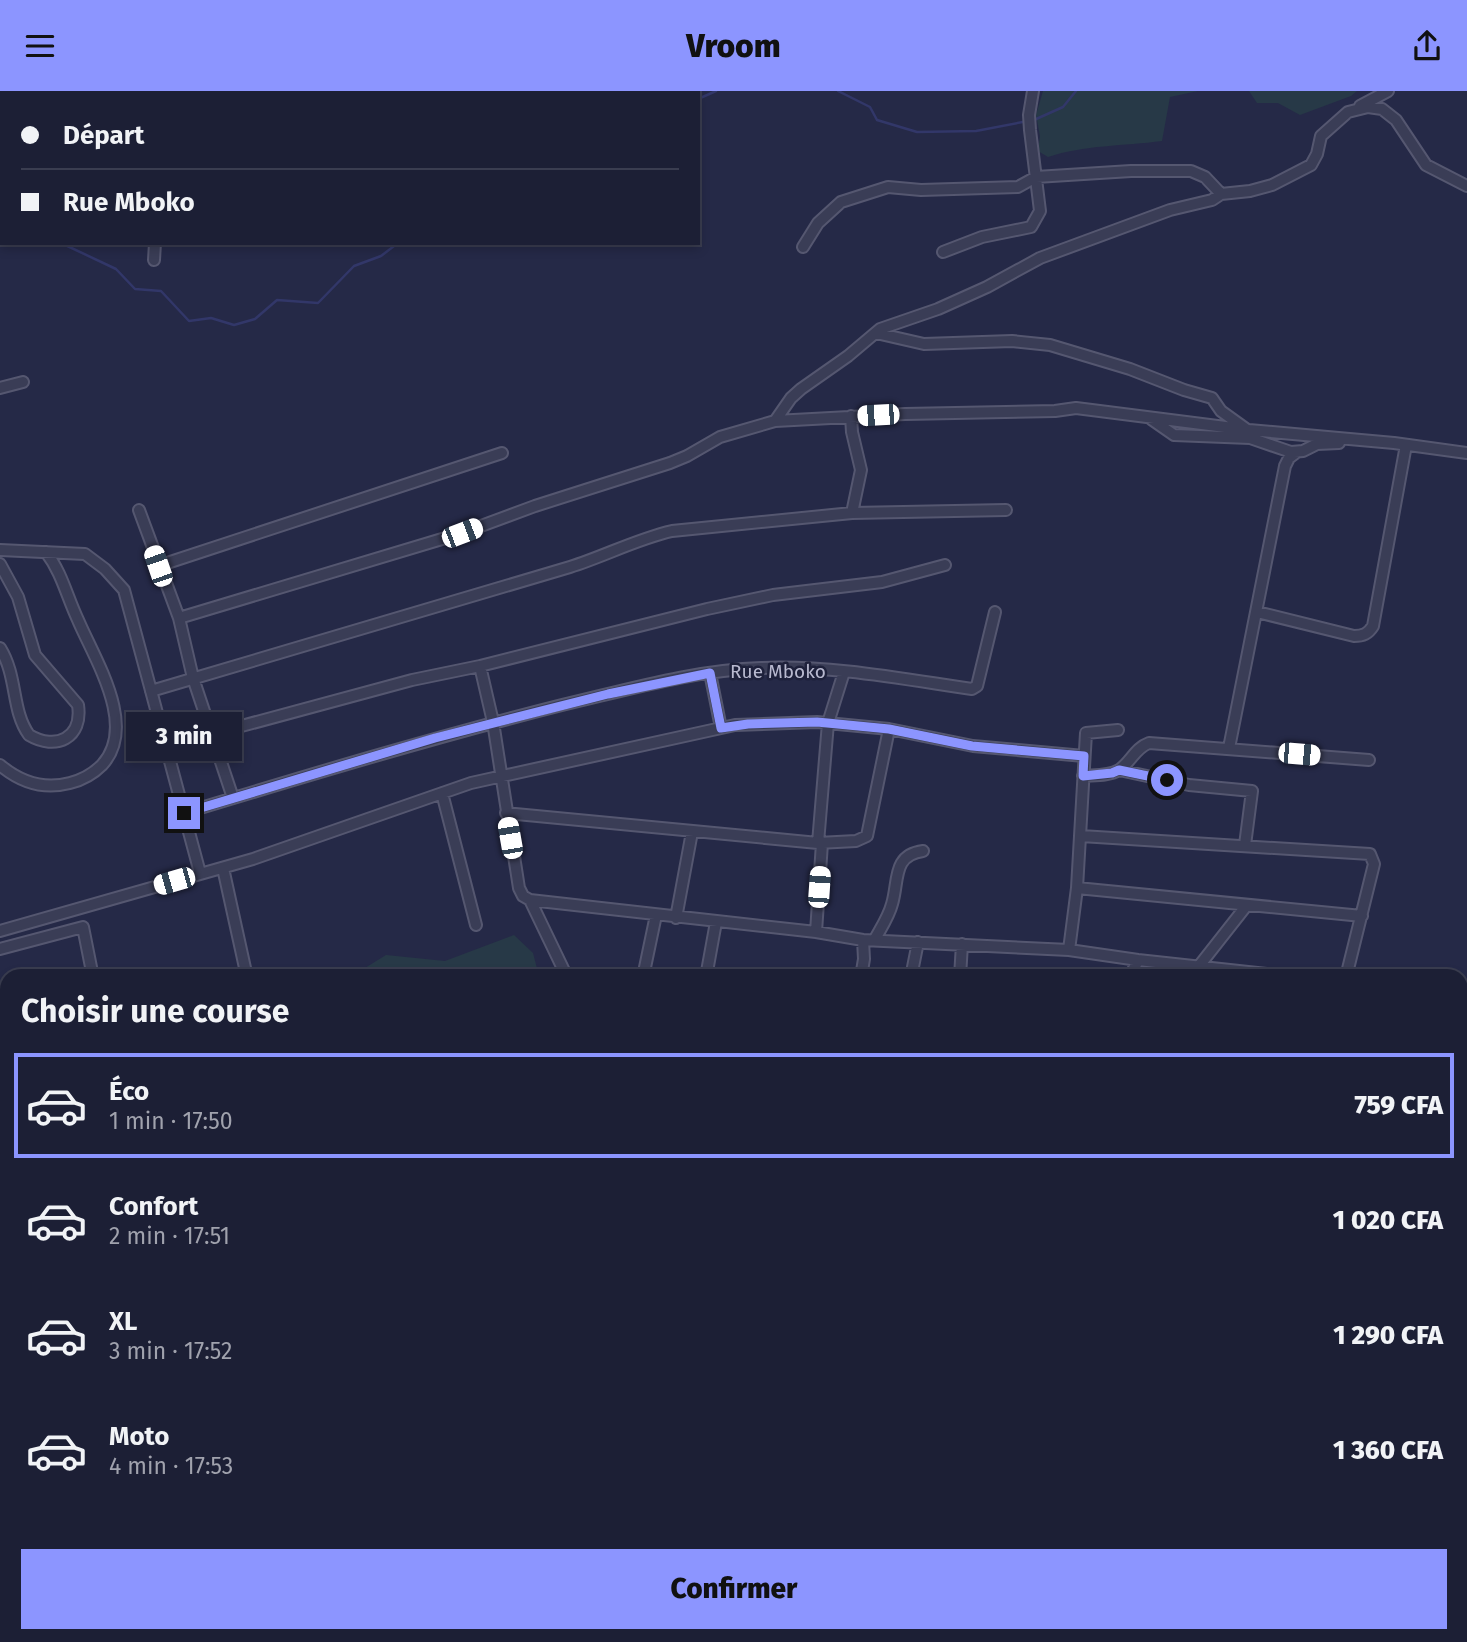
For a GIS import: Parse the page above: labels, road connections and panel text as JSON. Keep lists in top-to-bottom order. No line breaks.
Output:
{"streets":{"street":["Rue Mboko"]},"page":{"header":"Vroom","banner":["Départ","Rue Mboko"],"bubble":"3 min","heading":"Choisir une course","list":[{"name":"Éco","note":"1 min · 17:50","value":"759 CFA"},{"name":"Confort","note":"2 min · 17:51","value":"1 020 CFA"},{"name":"XL","note":"3 min · 17:52","value":"1 290 CFA"},{"name":"Moto","note":"4 min · 17:53","value":"1 360 CFA"}],"buttons":"Confirmer"}}
